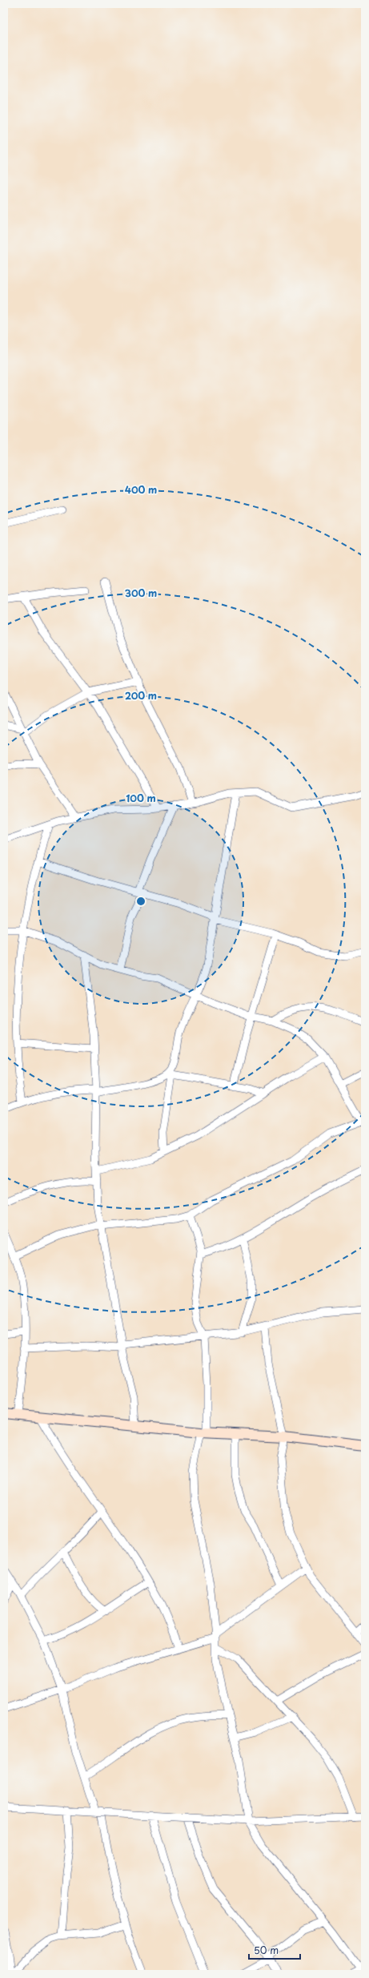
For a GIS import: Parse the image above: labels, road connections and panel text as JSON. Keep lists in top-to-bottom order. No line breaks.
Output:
{"scale_bar":"50 m","rings":["400 m","300 m","200 m","100 m"]}
